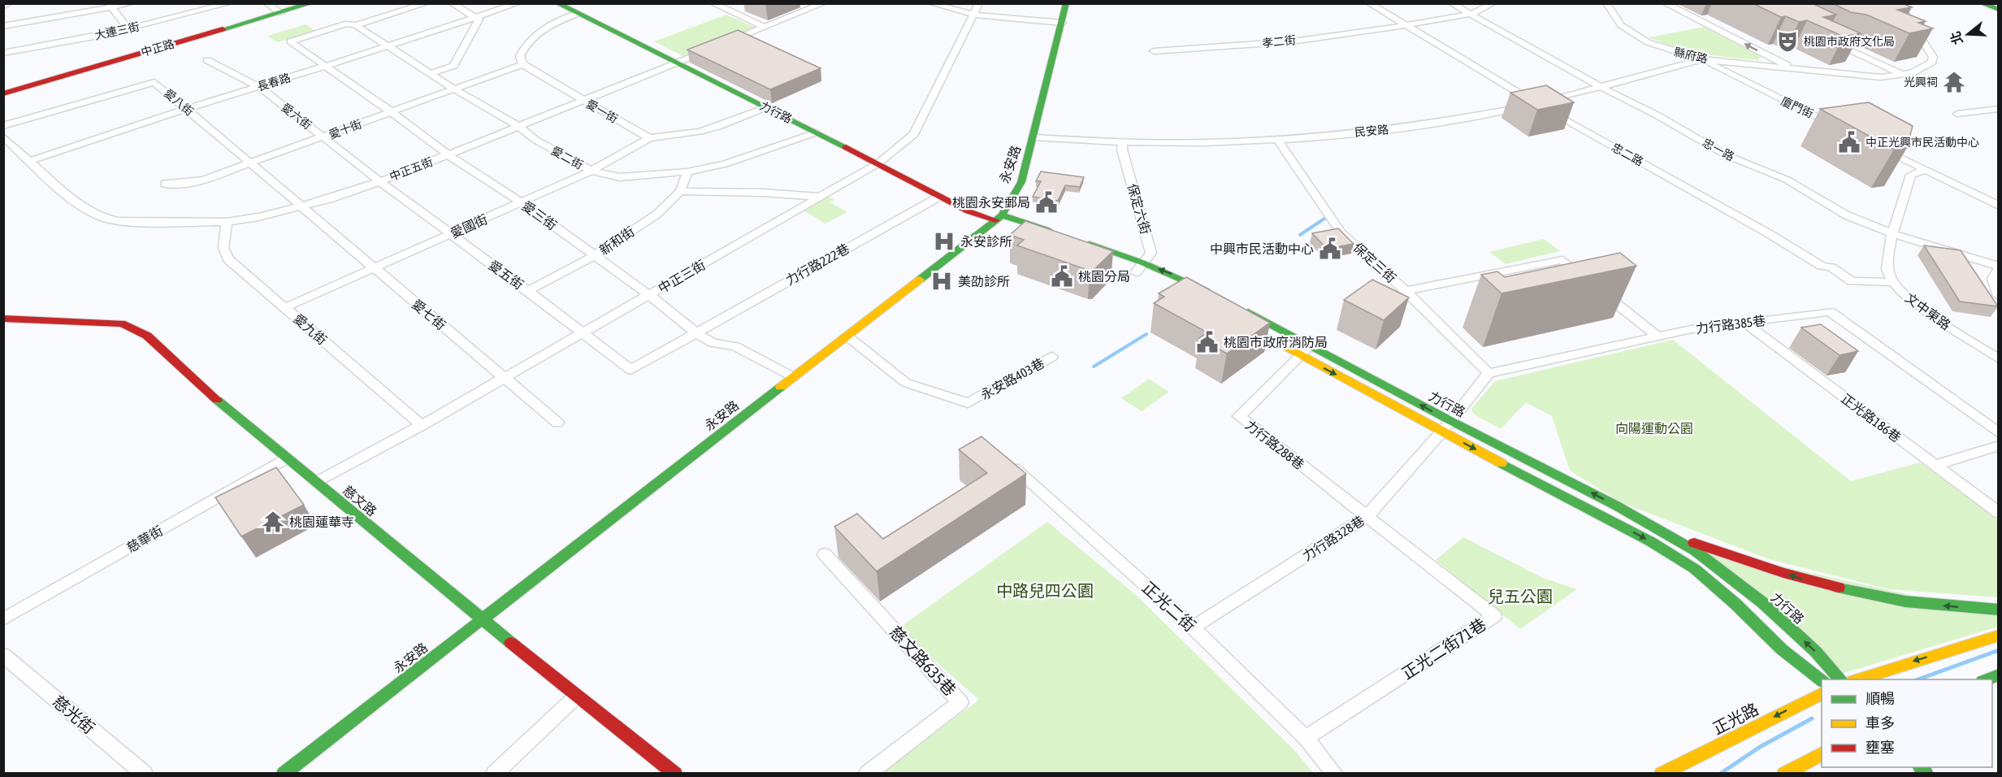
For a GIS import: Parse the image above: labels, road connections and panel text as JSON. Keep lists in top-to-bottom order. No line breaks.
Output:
{"streets":{"street":["大連三街","孝二街","中正路","縣府路","長春路","愛八街","廈門街","愛一街","力行路","愛六街","愛十街","民安路","忠一路","忠二路","愛二街","永安路","中正五街","保定六街","愛三街","愛國街","新和街","保定三街","力行路222巷","愛五街","中正三街","文中東路","愛七街","力行路385巷","愛九街","永安路403巷","正光路186巷","力行路288巷","慈文路","力行路328巷","慈華街","正光二街","正光二街71巷","慈文路635巷","慈光街","正光路"]},"crossings":[["孝二街","忠一路"],["孝二街","忠二路"],["縣府路","廈門街"],["縣府路","民安路"],["長春路","愛八街"],["長春路","愛六街"],["長春路","愛二街"],["長春路","中正五街"],["長春路","愛三街"],["愛八街","愛十街"],["愛八街","中正五街"],["愛八街","愛七街"],["廈門街","民安路"],["愛一街","愛十街"],["愛一街","中正五街"],["愛一街","愛國街"],["力行路","愛二街"],["力行路","永安路"],["力行路","中正五街"],["力行路","力行路222巷"],["力行路","中正三街"],["力行路","力行路288巷"],["力行路","力行路328巷"],["愛六街","愛十街"],["愛六街","中正五街"],["愛六街","愛五街"],["愛十街","愛二街"],["愛十街","愛三街"],["民安路","忠一路"],["民安路","忠二路"],["民安路","永安路"],["民安路","保定六街"],["民安路","保定三街"],["忠一路","文中東路"],["忠二路","文中東路"],["愛二街","中正五街"],["愛二街","愛三街"],["愛二街","愛國街"],["愛二街","新和街"],["永安路","愛三街"],["永安路","永安路403巷"],["永安路","慈文路"],["中正五街","愛三街"],["中正五街","愛五街"],["中正五街","愛七街"],["中正五街","愛九街"],["愛三街","愛國街"],["愛三街","新和街"],["愛三街","力行路222巷"],["愛三街","中正三街"],["愛國街","愛五街"],["愛國街","愛七街"],["愛國街","愛九街"],["新和街","愛五街"],["保定三街","力行路385巷"],["力行路222巷","愛五街"],["愛五街","中正三街"],["中正三街","愛七街"],["中正三街","愛九街"],["中正三街","慈文路"],["力行路385巷","正光路186巷"],["力行路288巷","力行路328巷"],["力行路288巷","正光二街71巷"],["慈文路","慈華街"],["力行路328巷","正光二街"],["力行路328巷","正光二街71巷"],["正光二街","正光二街71巷"]],"one_way":["正光路"],"parks":["向陽運動公園","中路兒四公園","兒五公園"],"places":{"theatre":["桃園市政府文化局"],"temple":["光興祠","桃園蓮華寺"],"public building":["中正光興市民活動中心","桃園永安郵局","中興市民活動中心","桃園分局","桃園市政府消防局"],"hospital":["永安診所","美劭診所"]},"legend":["順暢","車多","壅塞"],"north":"left"}
